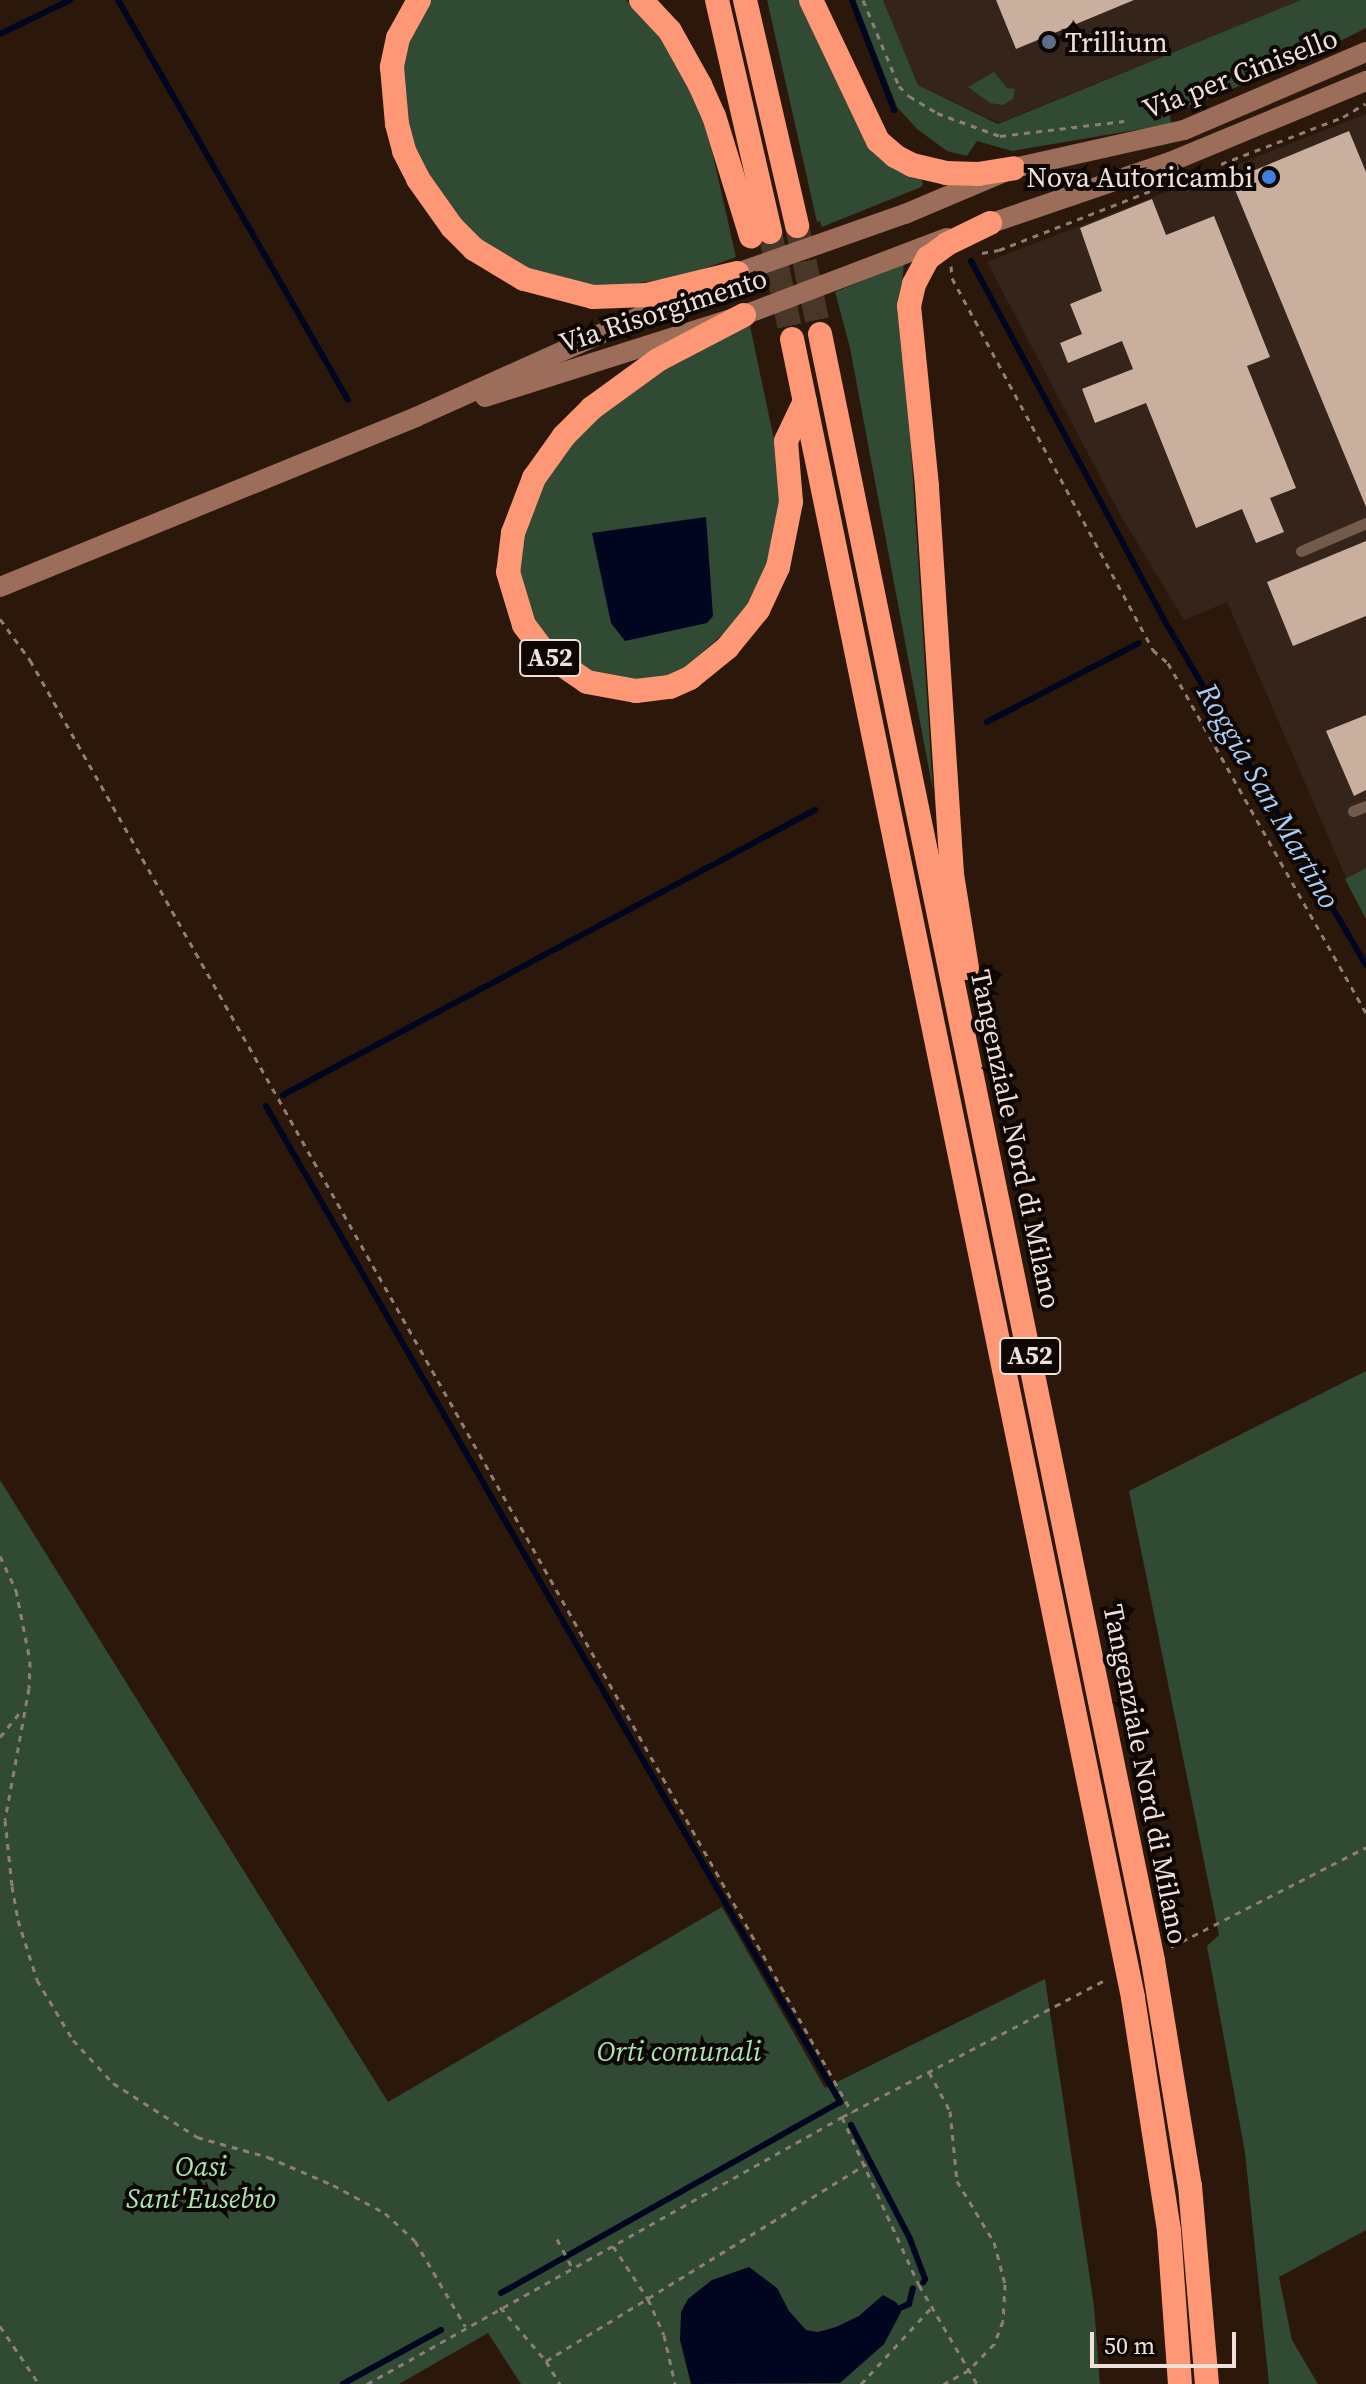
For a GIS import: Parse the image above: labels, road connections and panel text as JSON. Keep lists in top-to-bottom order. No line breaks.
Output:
{"streets":{"highway":["A52","Tangenziale Nord di Milano"],"main road":["Via per Cinisello","Via Risorgimento"]},"crossings":[["Via per Cinisello","Via Risorgimento"],["Via per Cinisello","A52"],["Via Risorgimento","A52"],["A52","Tangenziale Nord di Milano"]],"water":["Roggia San Martino"],"parks":["Orti comunali","Oasi Sant'Eusebio"],"places":["Trillium","Nova Autoricambi"],"scale_bar":"50 m"}
